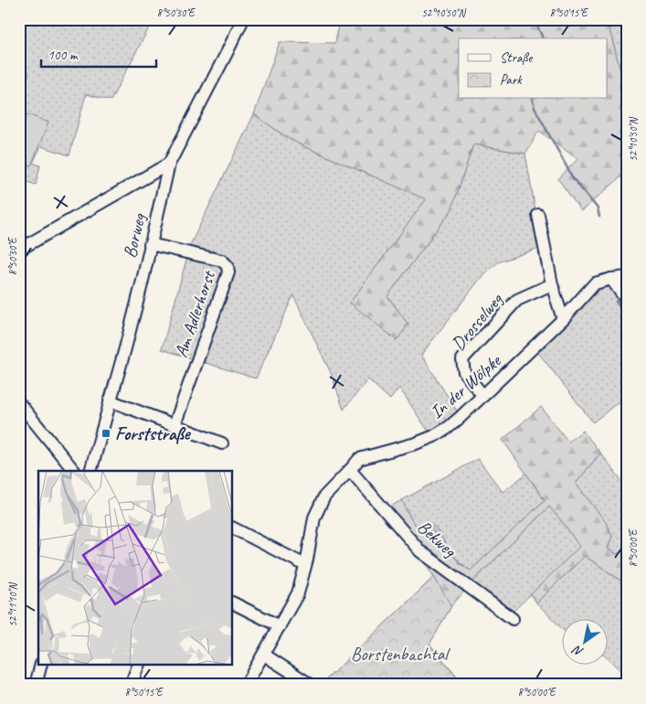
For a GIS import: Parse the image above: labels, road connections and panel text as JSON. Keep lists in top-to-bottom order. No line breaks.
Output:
{"streets":{"street":["Borweg","Am Adlerhorst","Drosselweg","In der Wölpke","Bekweg"]},"crossings":[["Borweg","Am Adlerhorst"],["Drosselweg","In der Wölpke"],["In der Wölpke","Bekweg"]],"parks":["Borstenbachtal"],"places":{"transit":["Forststraße"]},"legend":["Straße","Park"],"scale_bar":"100 m","north":"bottom left","coordinates":["8°50'30\"E","52°10'50\"N","8°50'15\"E","8°50'00\"E","52°11'10\"N"]}
